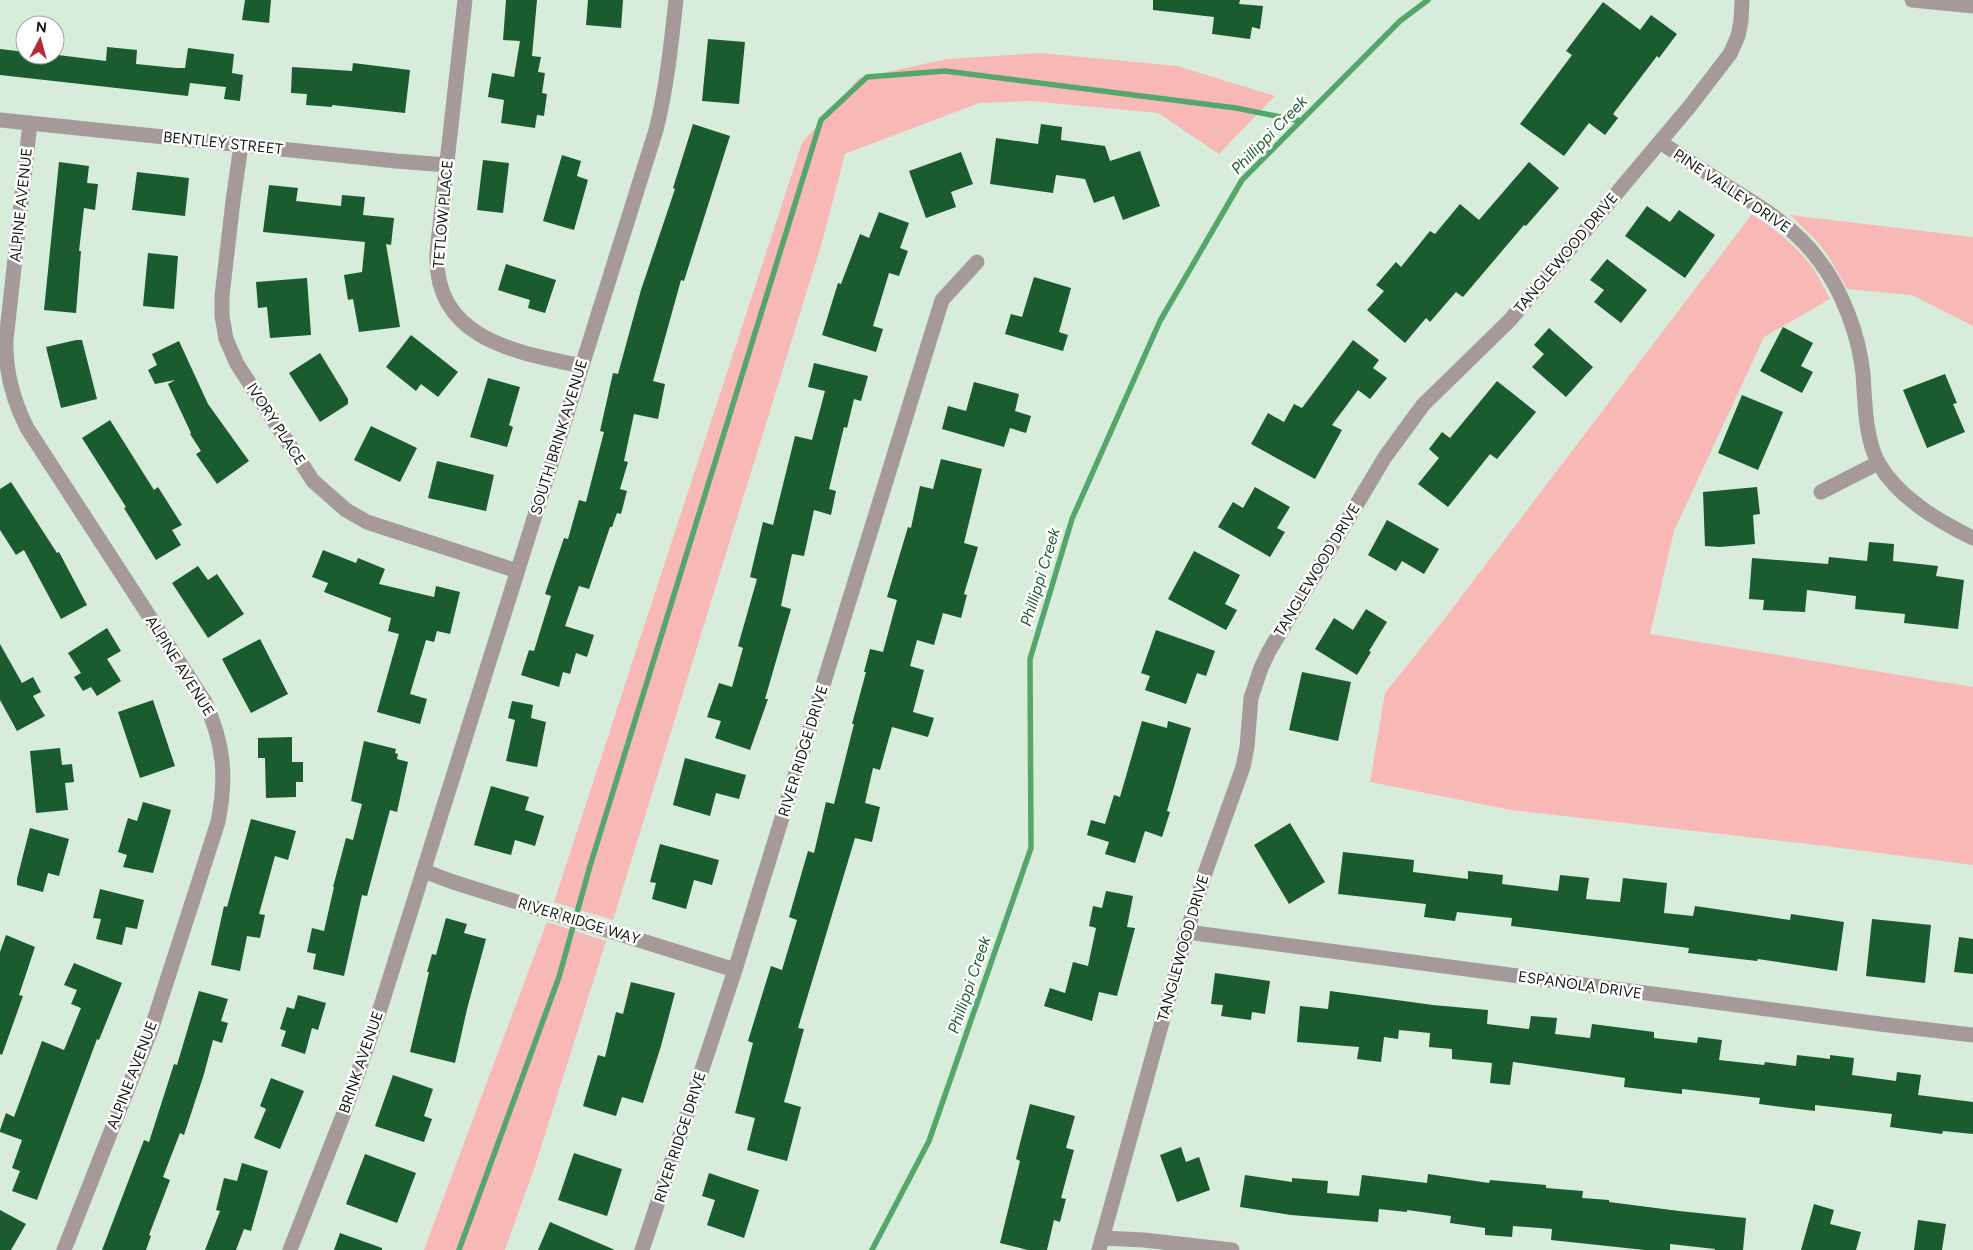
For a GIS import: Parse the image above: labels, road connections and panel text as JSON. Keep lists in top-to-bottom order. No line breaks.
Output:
{"streets":{"street":["BENTLEY STREET","PINE VALLEY DRIVE","ALPINE AVENUE","TETLOW PLACE","TANGLEWOOD DRIVE","IVORY PLACE","SOUTH BRINK AVENUE","RIVER RIDGE DRIVE","RIVER RIDGE WAY","ESPANOLA DRIVE","BRINK AVENUE"]},"crossings":[["BENTLEY STREET","ALPINE AVENUE"],["BENTLEY STREET","TETLOW PLACE"],["BENTLEY STREET","IVORY PLACE"],["PINE VALLEY DRIVE","TANGLEWOOD DRIVE"],["TETLOW PLACE","SOUTH BRINK AVENUE"],["TANGLEWOOD DRIVE","ESPANOLA DRIVE"],["IVORY PLACE","SOUTH BRINK AVENUE"],["SOUTH BRINK AVENUE","RIVER RIDGE WAY"],["SOUTH BRINK AVENUE","BRINK AVENUE"],["RIVER RIDGE DRIVE","RIVER RIDGE WAY"],["RIVER RIDGE WAY","BRINK AVENUE"]],"water":["Phillippi Creek"],"north":"top"}
